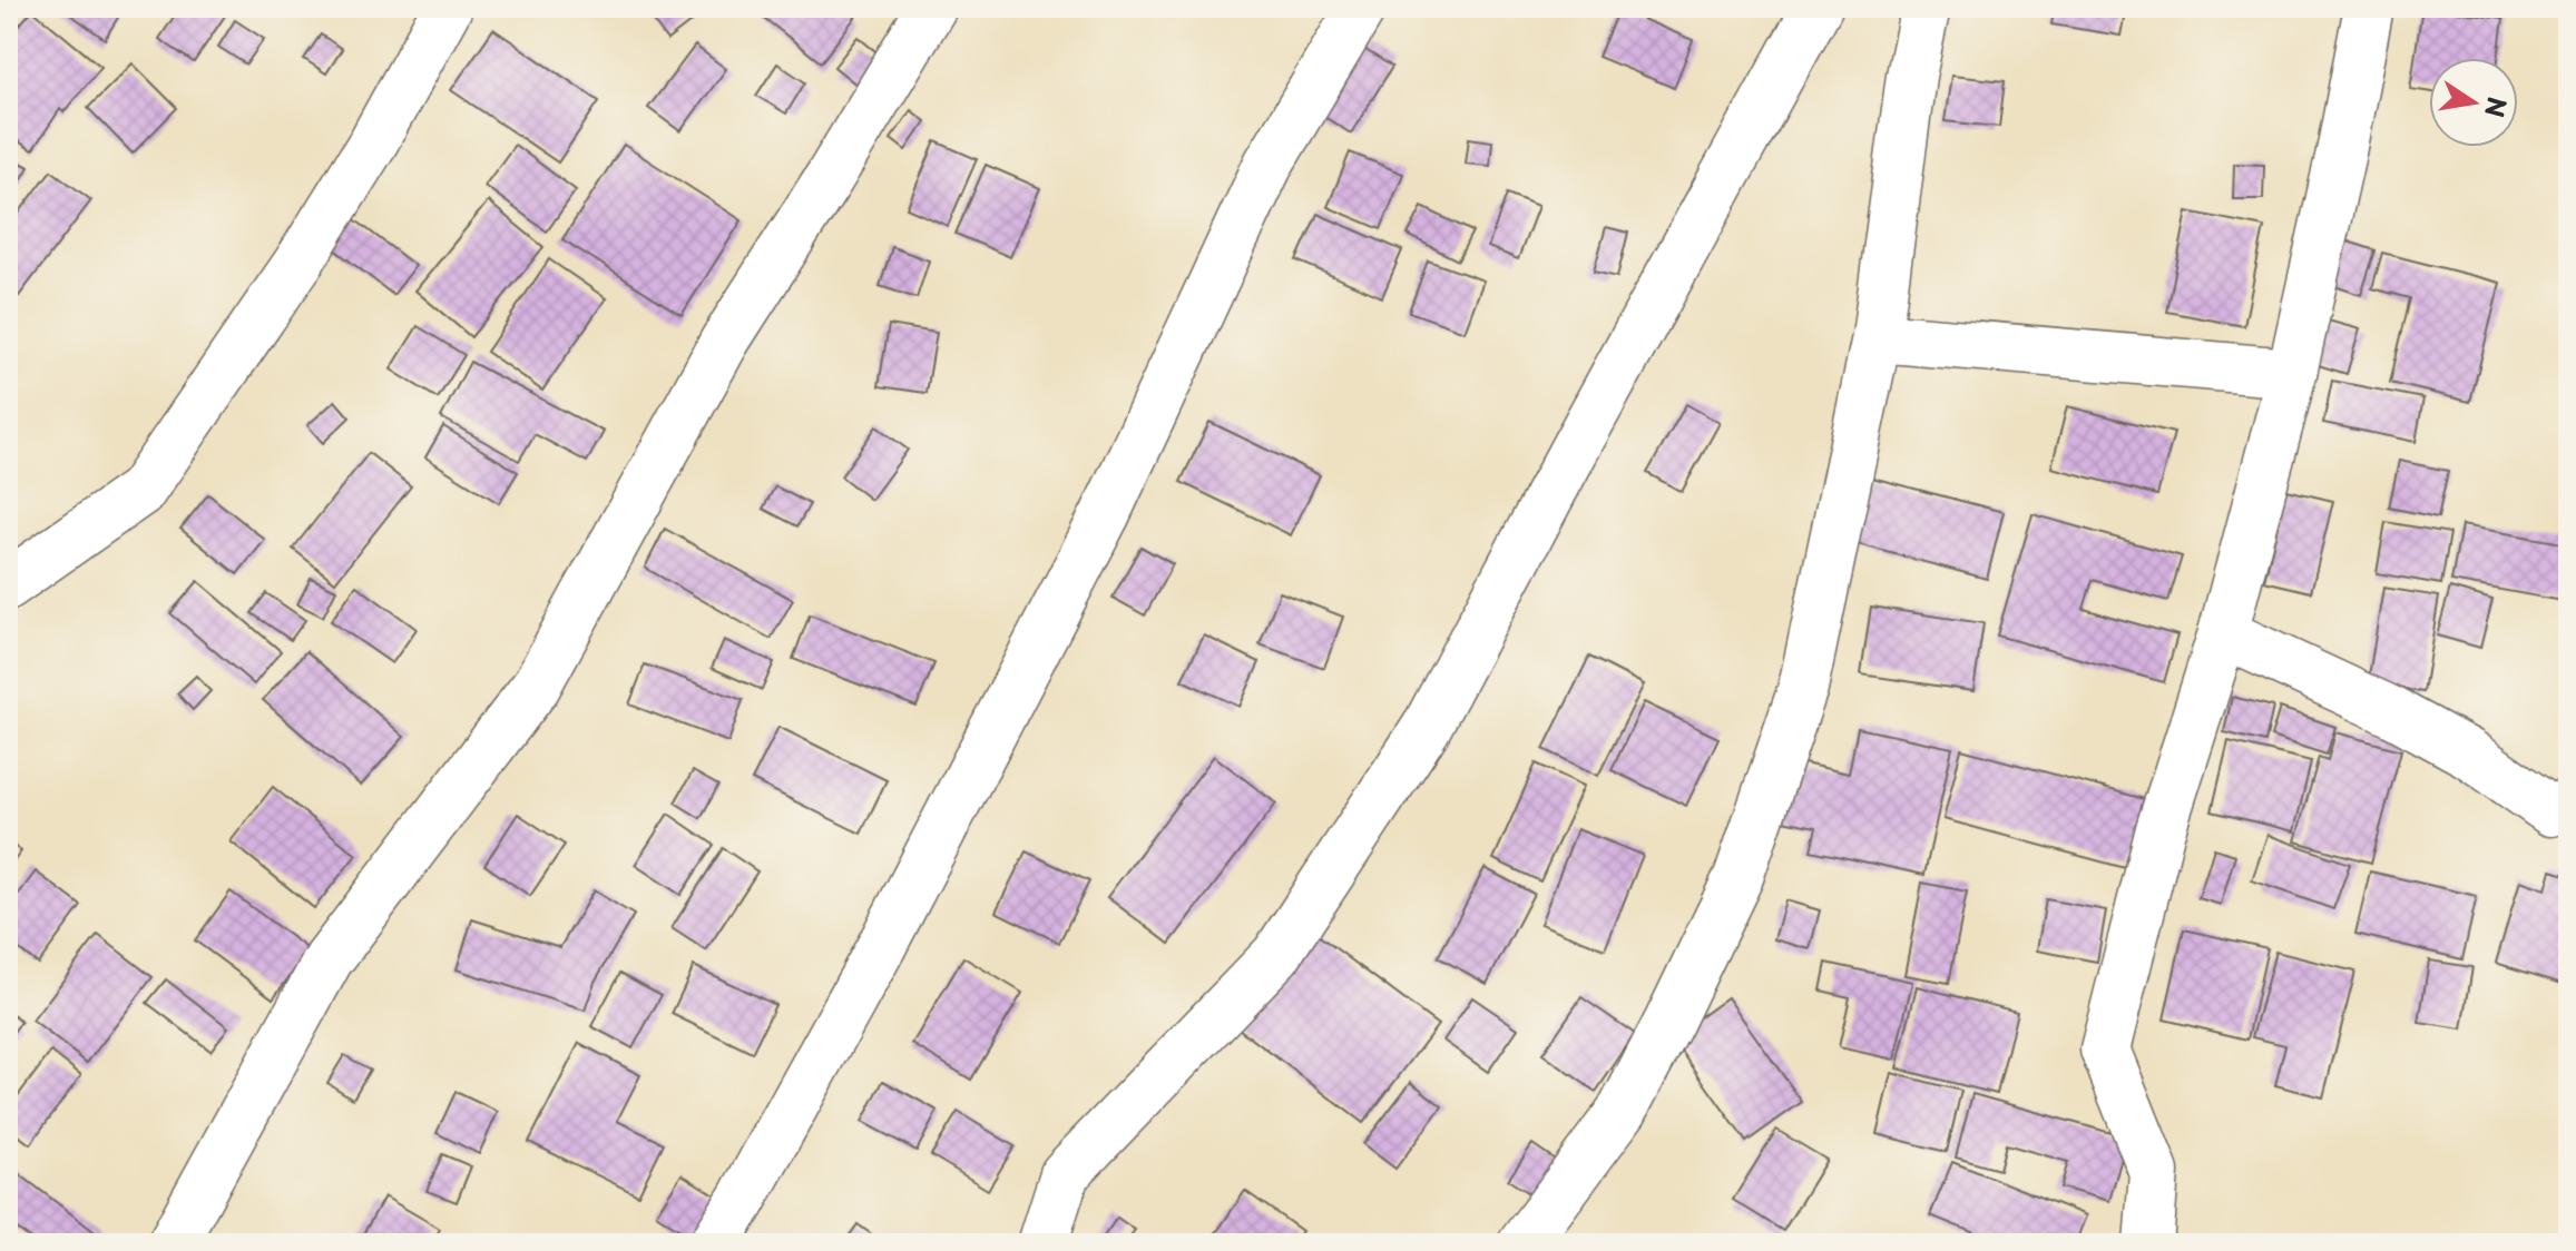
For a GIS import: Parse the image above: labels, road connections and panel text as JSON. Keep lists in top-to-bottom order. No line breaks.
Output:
{"north":"right"}
